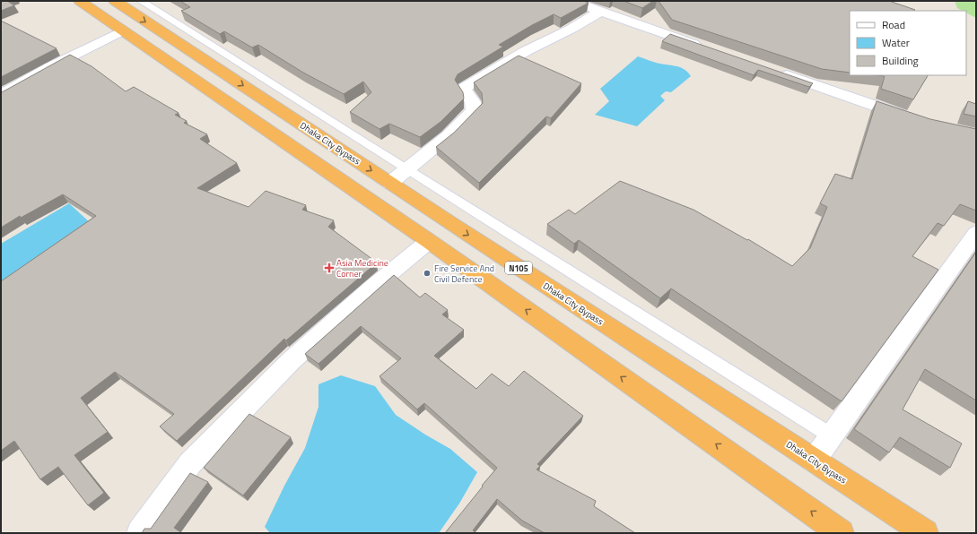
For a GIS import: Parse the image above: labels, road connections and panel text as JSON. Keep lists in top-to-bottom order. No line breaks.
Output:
{"streets":{"highway":["Dhaka City Bypass","N105"]},"places":{"health":["Asia Medicine Corner"],"other":["Fire Service And Civil Defence"]},"legend":["Road","Water","Building"]}
